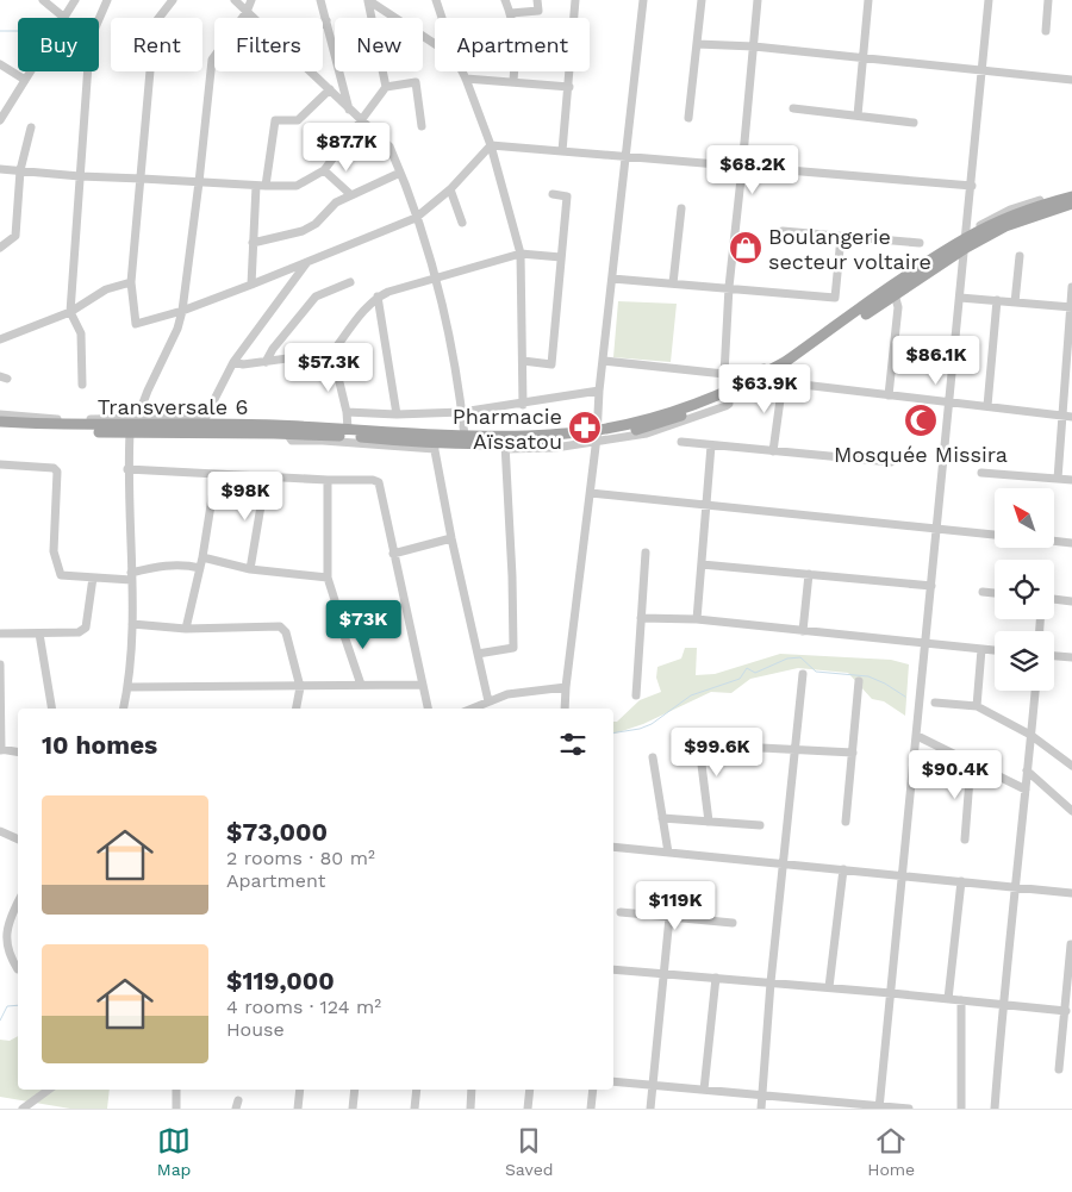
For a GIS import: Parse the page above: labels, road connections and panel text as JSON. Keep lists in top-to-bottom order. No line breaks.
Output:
{"streets":{"main road":["Transversale 6"]},"places":{"shop":["Boulangerie secteur voltaire"],"mosque":["Mosquée Missira"],"pharmacy":["Pharmacie Aïssatou"]},"north":"top left","page":{"chip":["Buy","Rent","Filters","New","Apartment"],"price":["$87.7K","$68.2K","$86.1K","$57.3K","$63.9K","$98K","$73K","$99.6K","$90.4K","$119K"],"heading":"10 homes","list":[{"name":"$73,000","note":"2 rooms · 80 m² · Apartment"},{"name":"$119,000","note":"4 rooms · 124 m² · House"}],"tabs":["Map","Saved","Home"]}}
